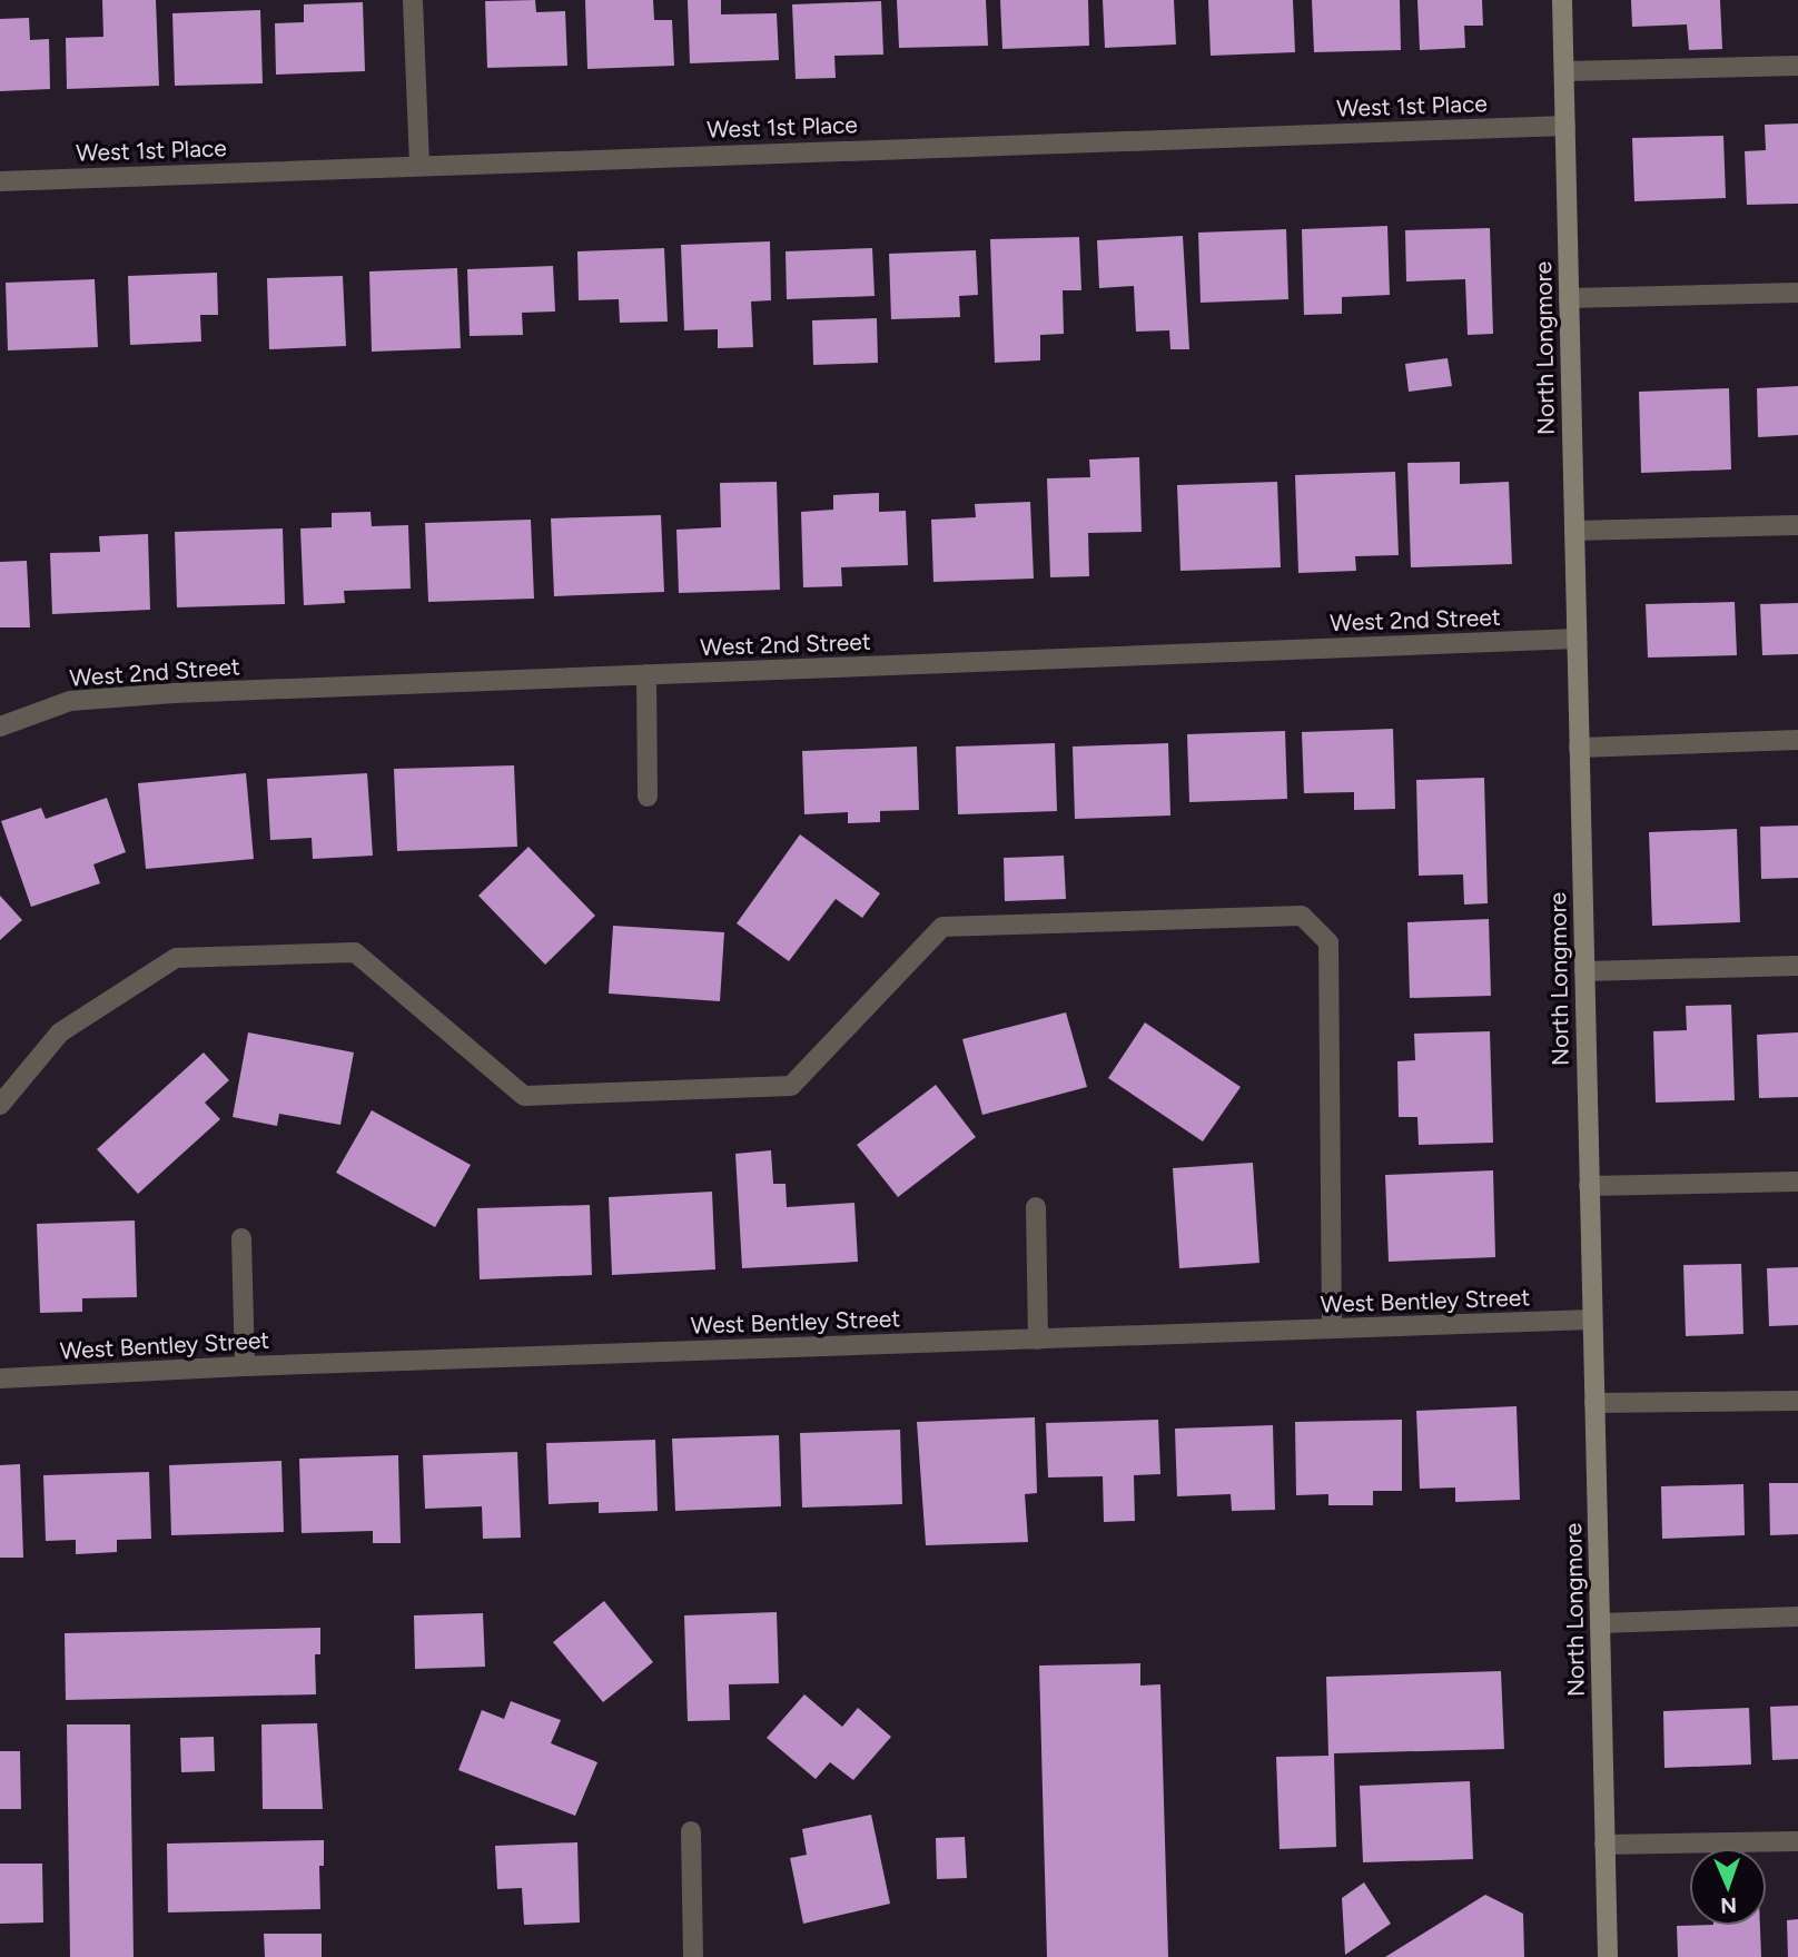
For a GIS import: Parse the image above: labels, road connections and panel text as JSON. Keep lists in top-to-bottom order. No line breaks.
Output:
{"streets":{"street":["West 1st Place","North Longmore","West 2nd Street","West Bentley Street"]},"crossings":[["West 1st Place","North Longmore"],["North Longmore","West 2nd Street"],["North Longmore","West Bentley Street"]],"north":"bottom"}
